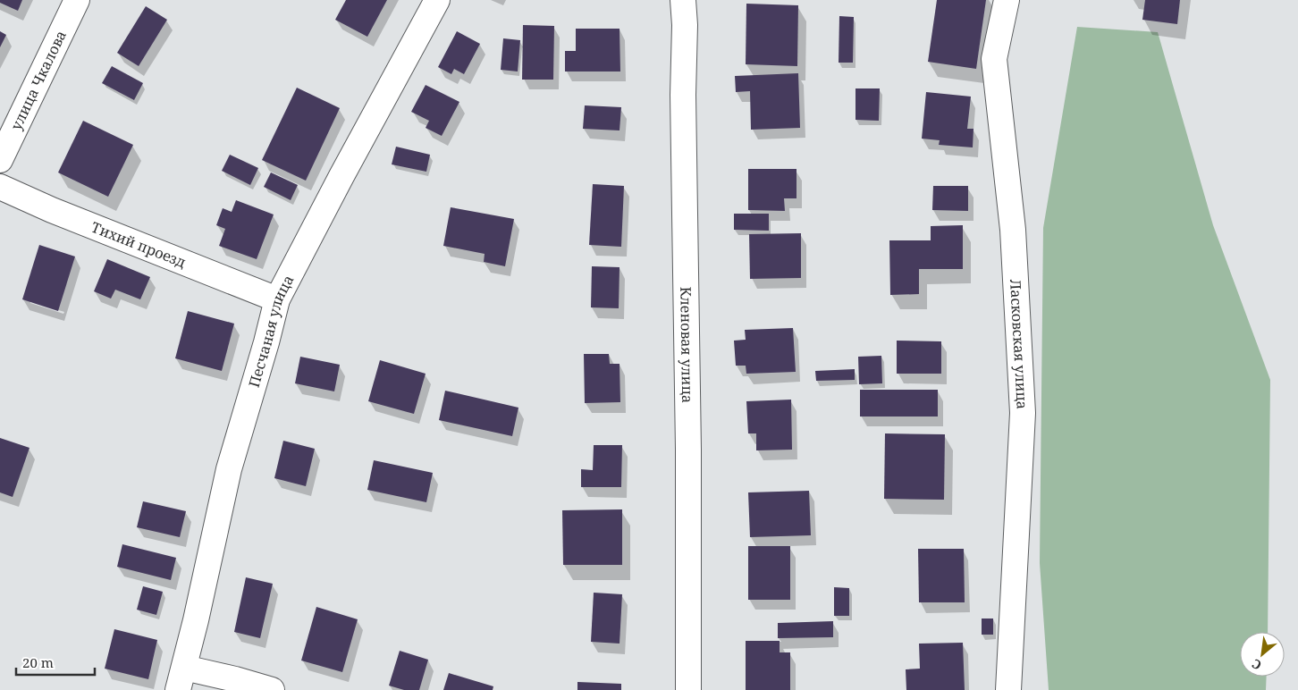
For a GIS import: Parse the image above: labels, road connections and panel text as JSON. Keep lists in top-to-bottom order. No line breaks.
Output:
{"streets":{"street":["улица Чкалова","Тихий проезд","Песчаная улица","Ласковская улица","Кленовая улица"]},"crossings":[["Тихий проезд","Песчаная улица"]],"scale_bar":"20 m","north":"bottom left"}
